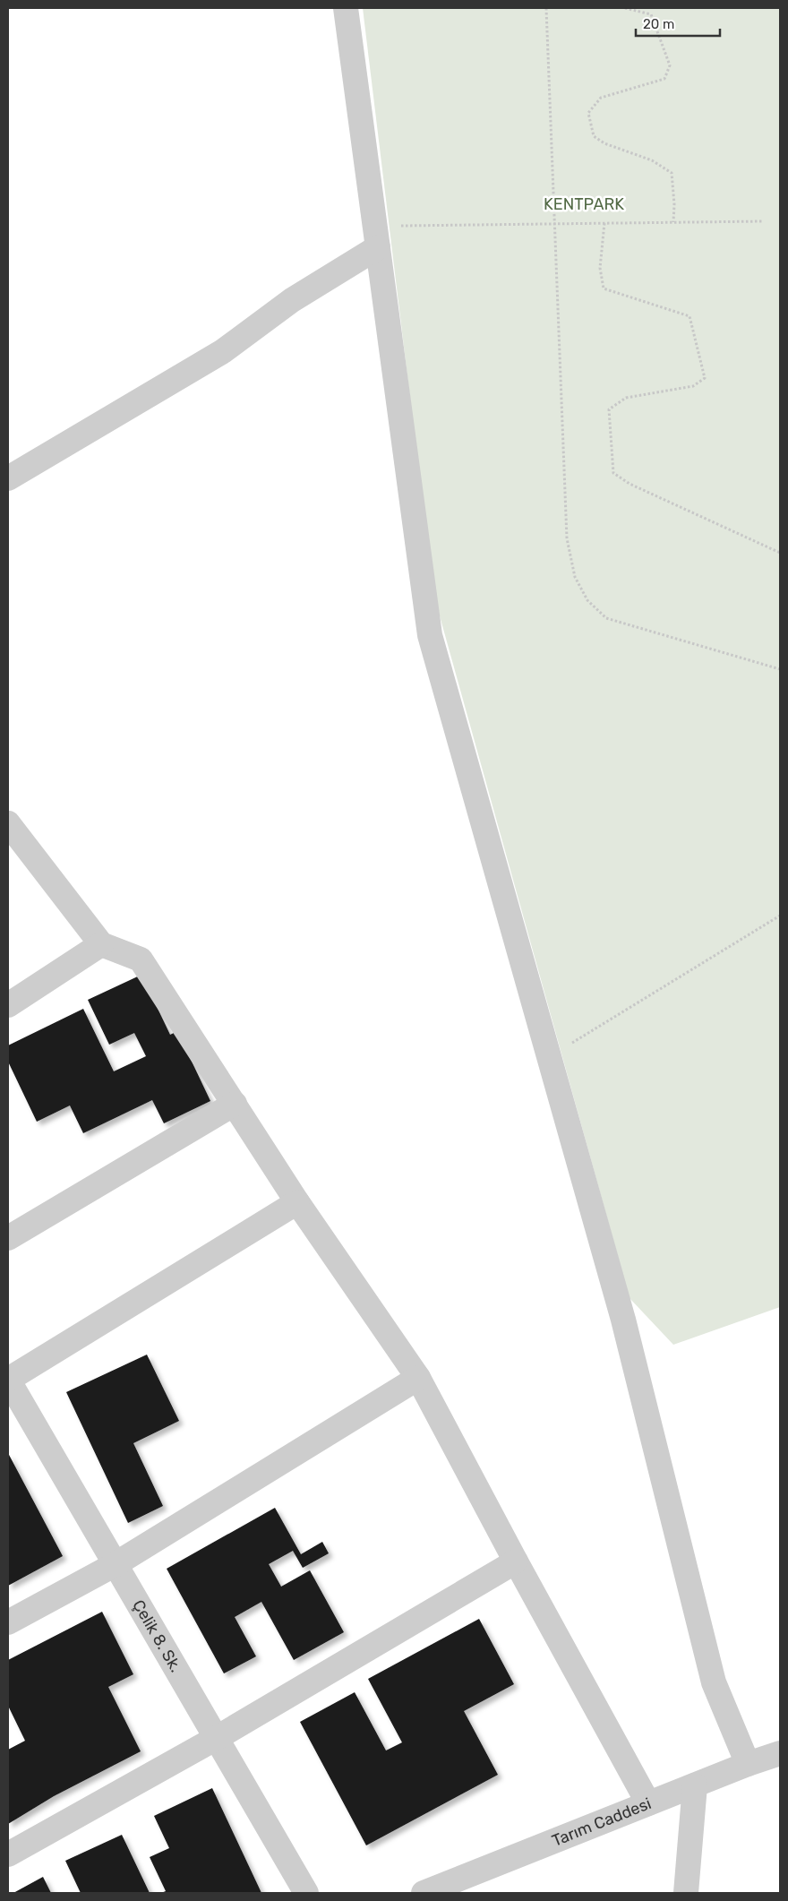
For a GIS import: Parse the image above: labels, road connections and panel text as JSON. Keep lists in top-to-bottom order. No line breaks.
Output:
{"streets":{"street":["Çelik 8. Sk.","Tarım Caddesi"]},"parks":["KENTPARK"],"scale_bar":"20 m"}
